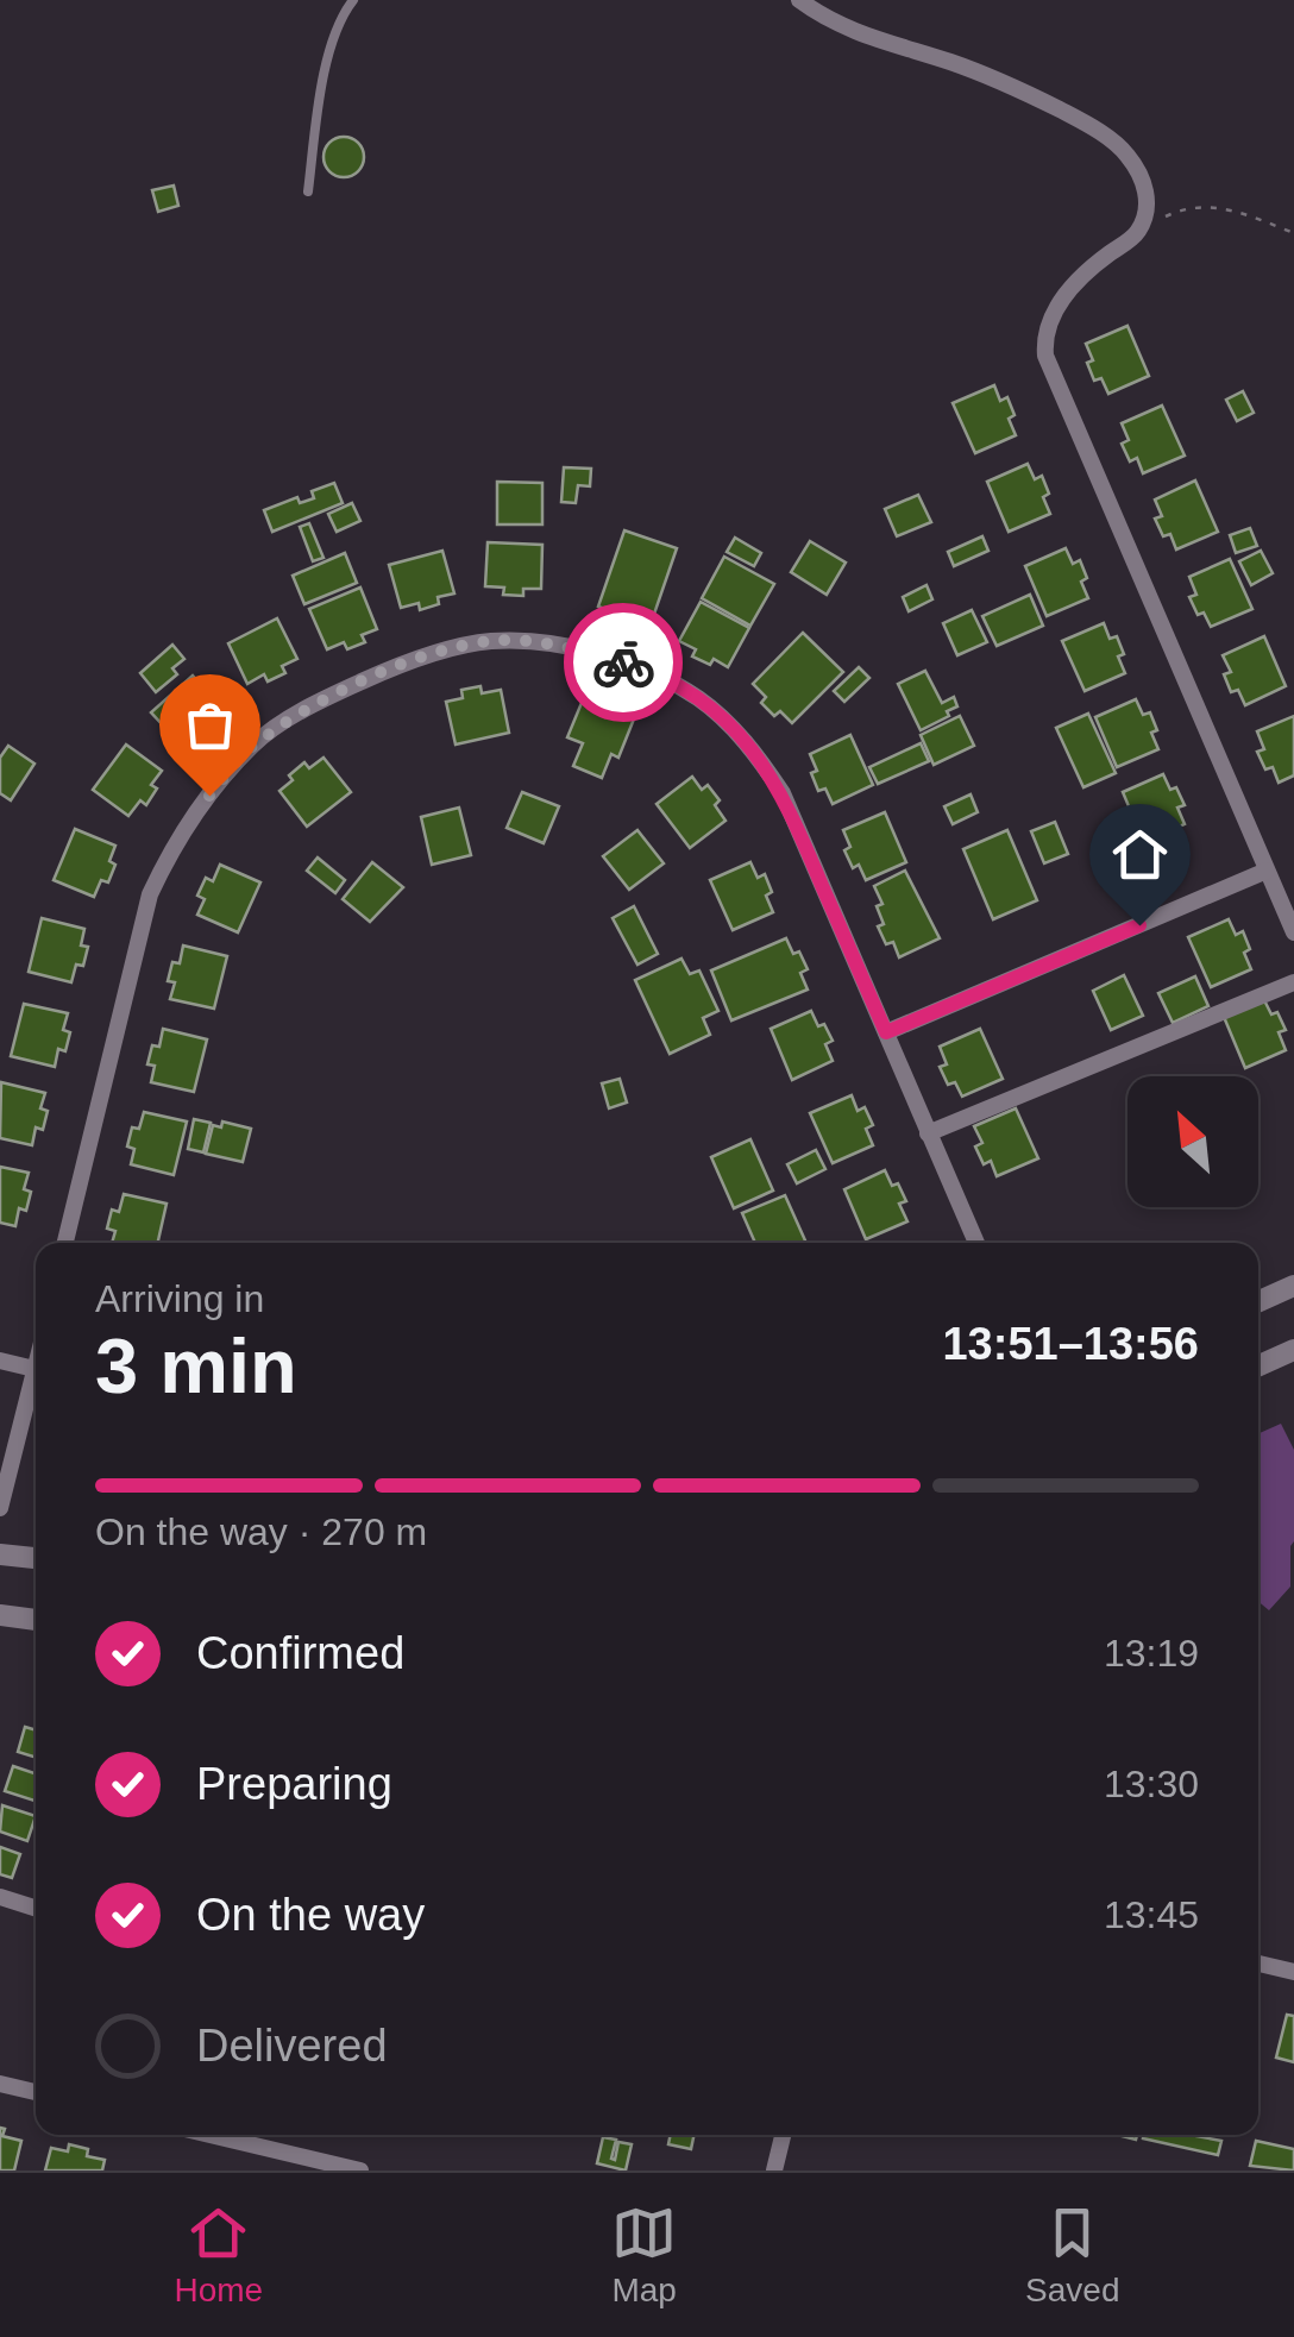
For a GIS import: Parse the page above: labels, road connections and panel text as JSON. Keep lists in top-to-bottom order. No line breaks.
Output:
{"north":"top left","page":{"heading":["3 min","Arriving in","13:51–13:56"],"bar":"On the way · 270 m","list":[["Confirmed","13:19"],["Preparing","13:30"],["On the way","13:45"],"Delivered"],"tabs":["Home","Map","Saved"]}}
